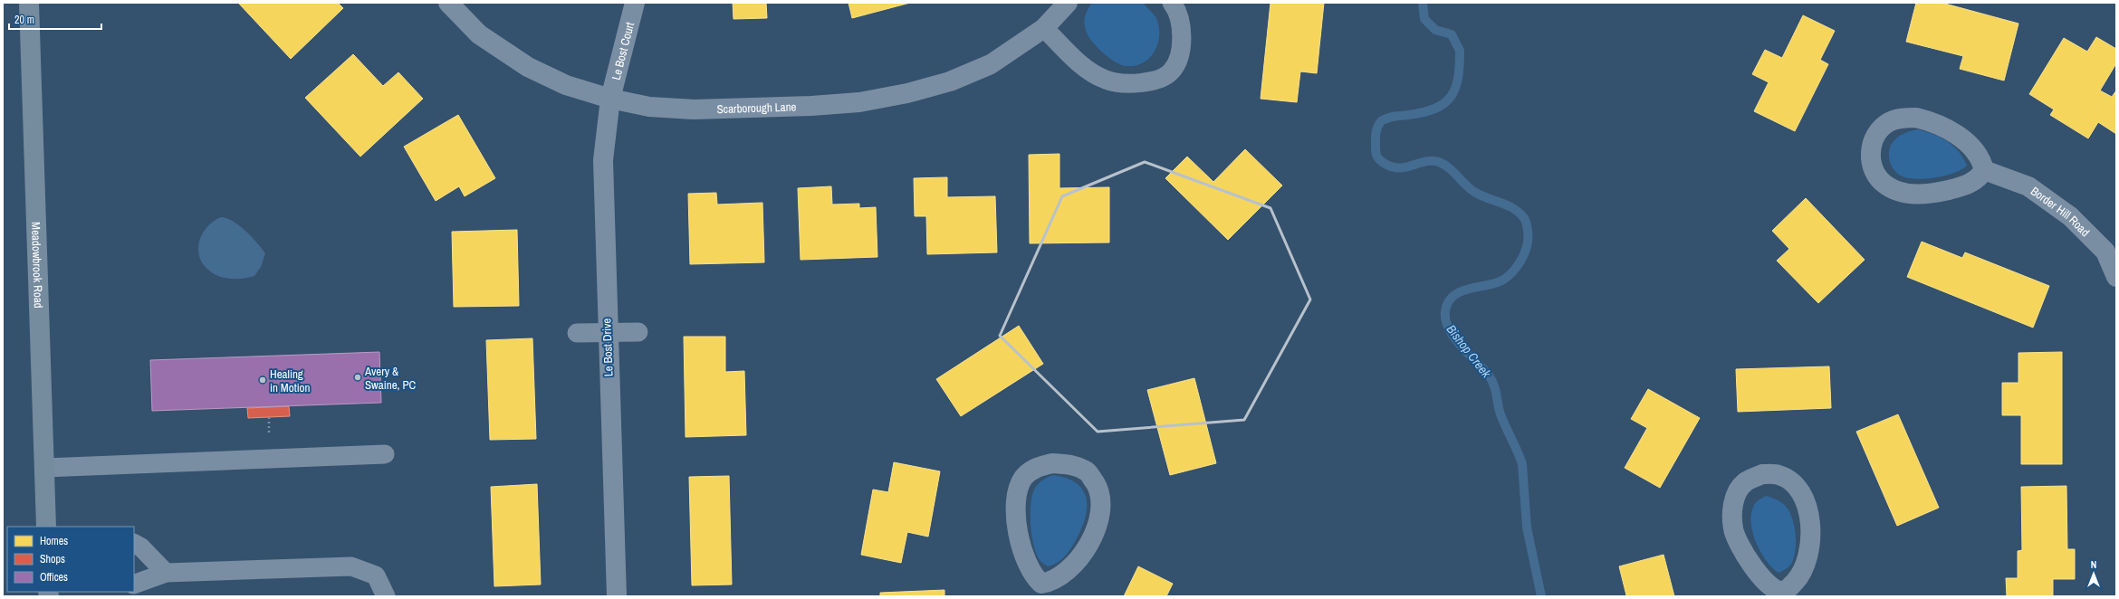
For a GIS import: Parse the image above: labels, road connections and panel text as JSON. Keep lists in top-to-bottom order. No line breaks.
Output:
{"streets":{"street":["Le Bost Court","Scarborough Lane","Border Hill Road","Meadowbrook Road","Le Bost Drive"]},"crossings":[["Le Bost Court","Scarborough Lane"],["Le Bost Court","Le Bost Drive"],["Scarborough Lane","Le Bost Drive"]],"water":["Bishop Creek"],"places":["Avery & Swaine, PC","Healing in Motion"],"legend":["Homes","Shops","Offices"],"scale_bar":"20 m","north":"top"}
